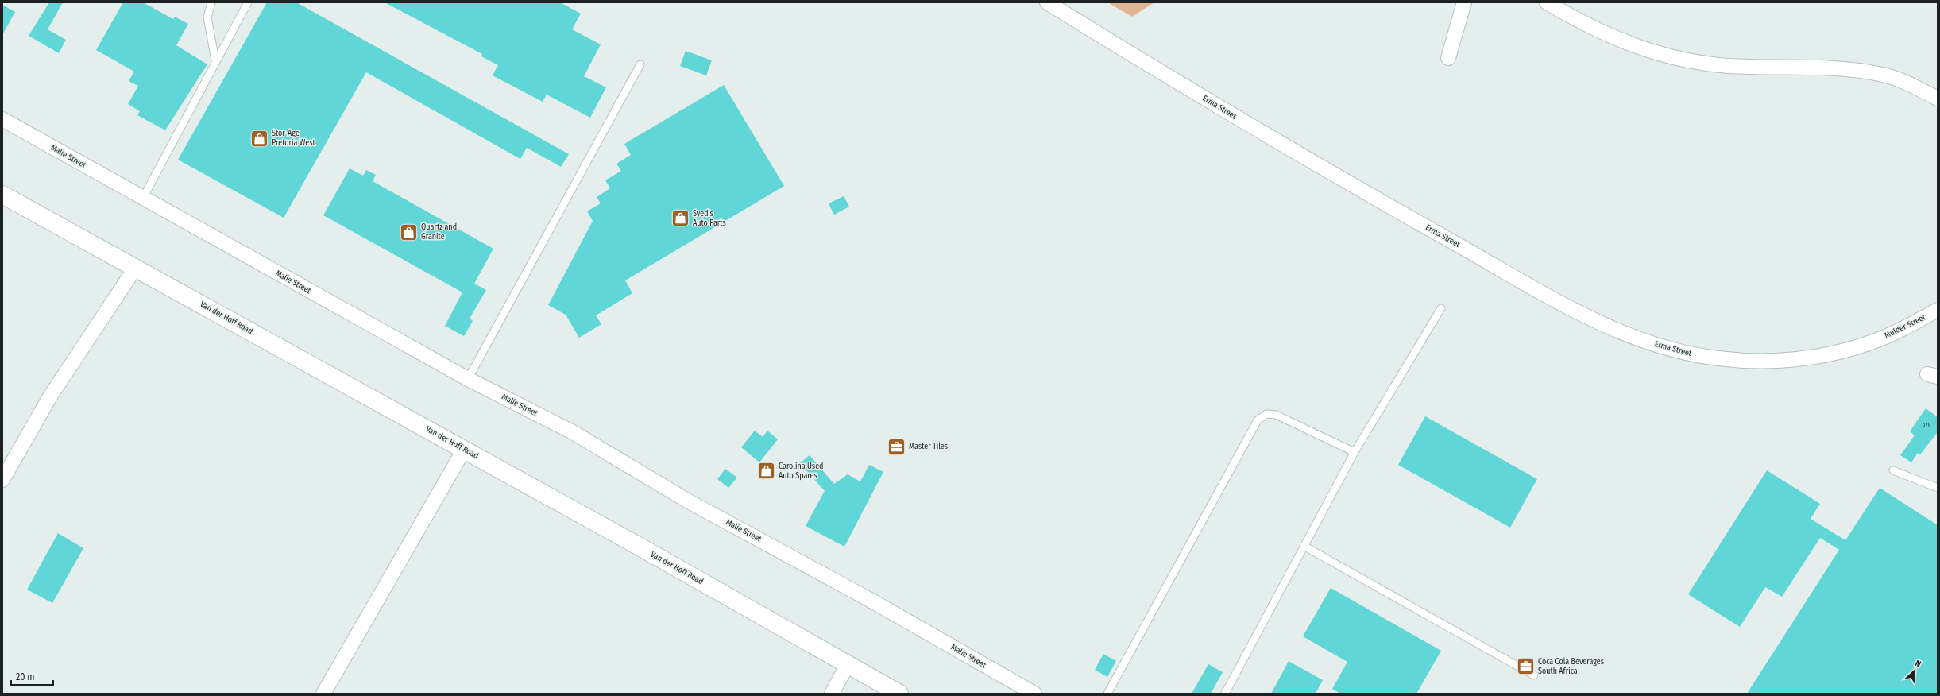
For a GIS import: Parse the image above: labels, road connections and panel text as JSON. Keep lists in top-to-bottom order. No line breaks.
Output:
{"streets":{"main road":["Van der Hoff Road"],"street":["Erma Street","Malie Street","Mulder Street"]},"crossings":[["Erma Street","Mulder Street"]],"places":{"shop":["Stor-Age Pretoria West","Syed’s Auto Parts","Quartz and Granite","Carolina Used Auto Spares"],"office":["Master Tiles","Coca Cola Beverages South Africa"]},"house_numbers":["678"],"scale_bar":"20 m","north":"top right"}
